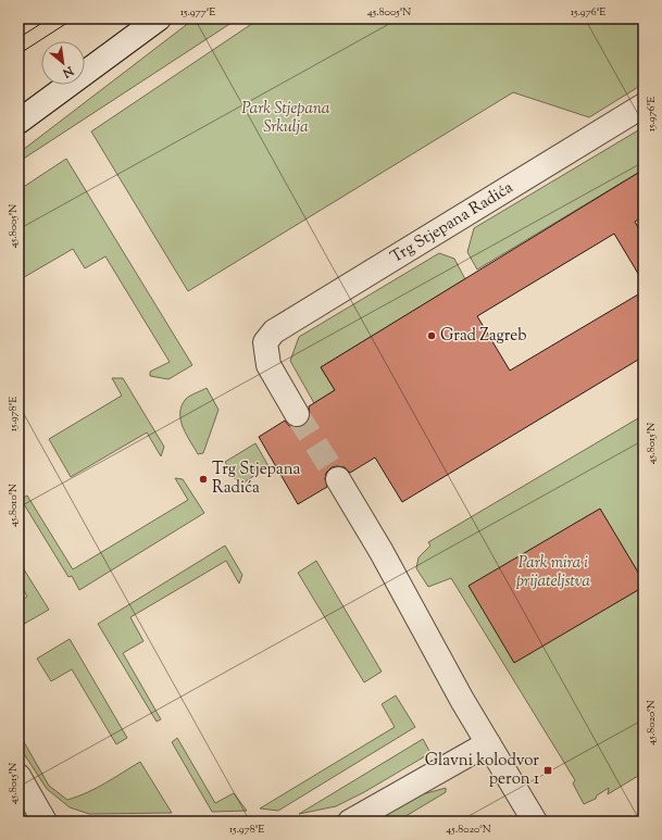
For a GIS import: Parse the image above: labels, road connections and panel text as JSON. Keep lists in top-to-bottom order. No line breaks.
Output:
{"streets":{"street":["Trg Stjepana Radića"]},"parks":["Park Stjepana Srkulja","Park mira i prijateljstva"],"places":{"other":["Grad Zagreb","Trg Stjepana Radića"],"transit":["Glavni kolodvor peron 1"]},"north":"bottom right","coordinates":["15.977°E","45.8005°N","15.976°E","15.978°E","45.8015°N","45.8010°N","45.8020°N"]}
